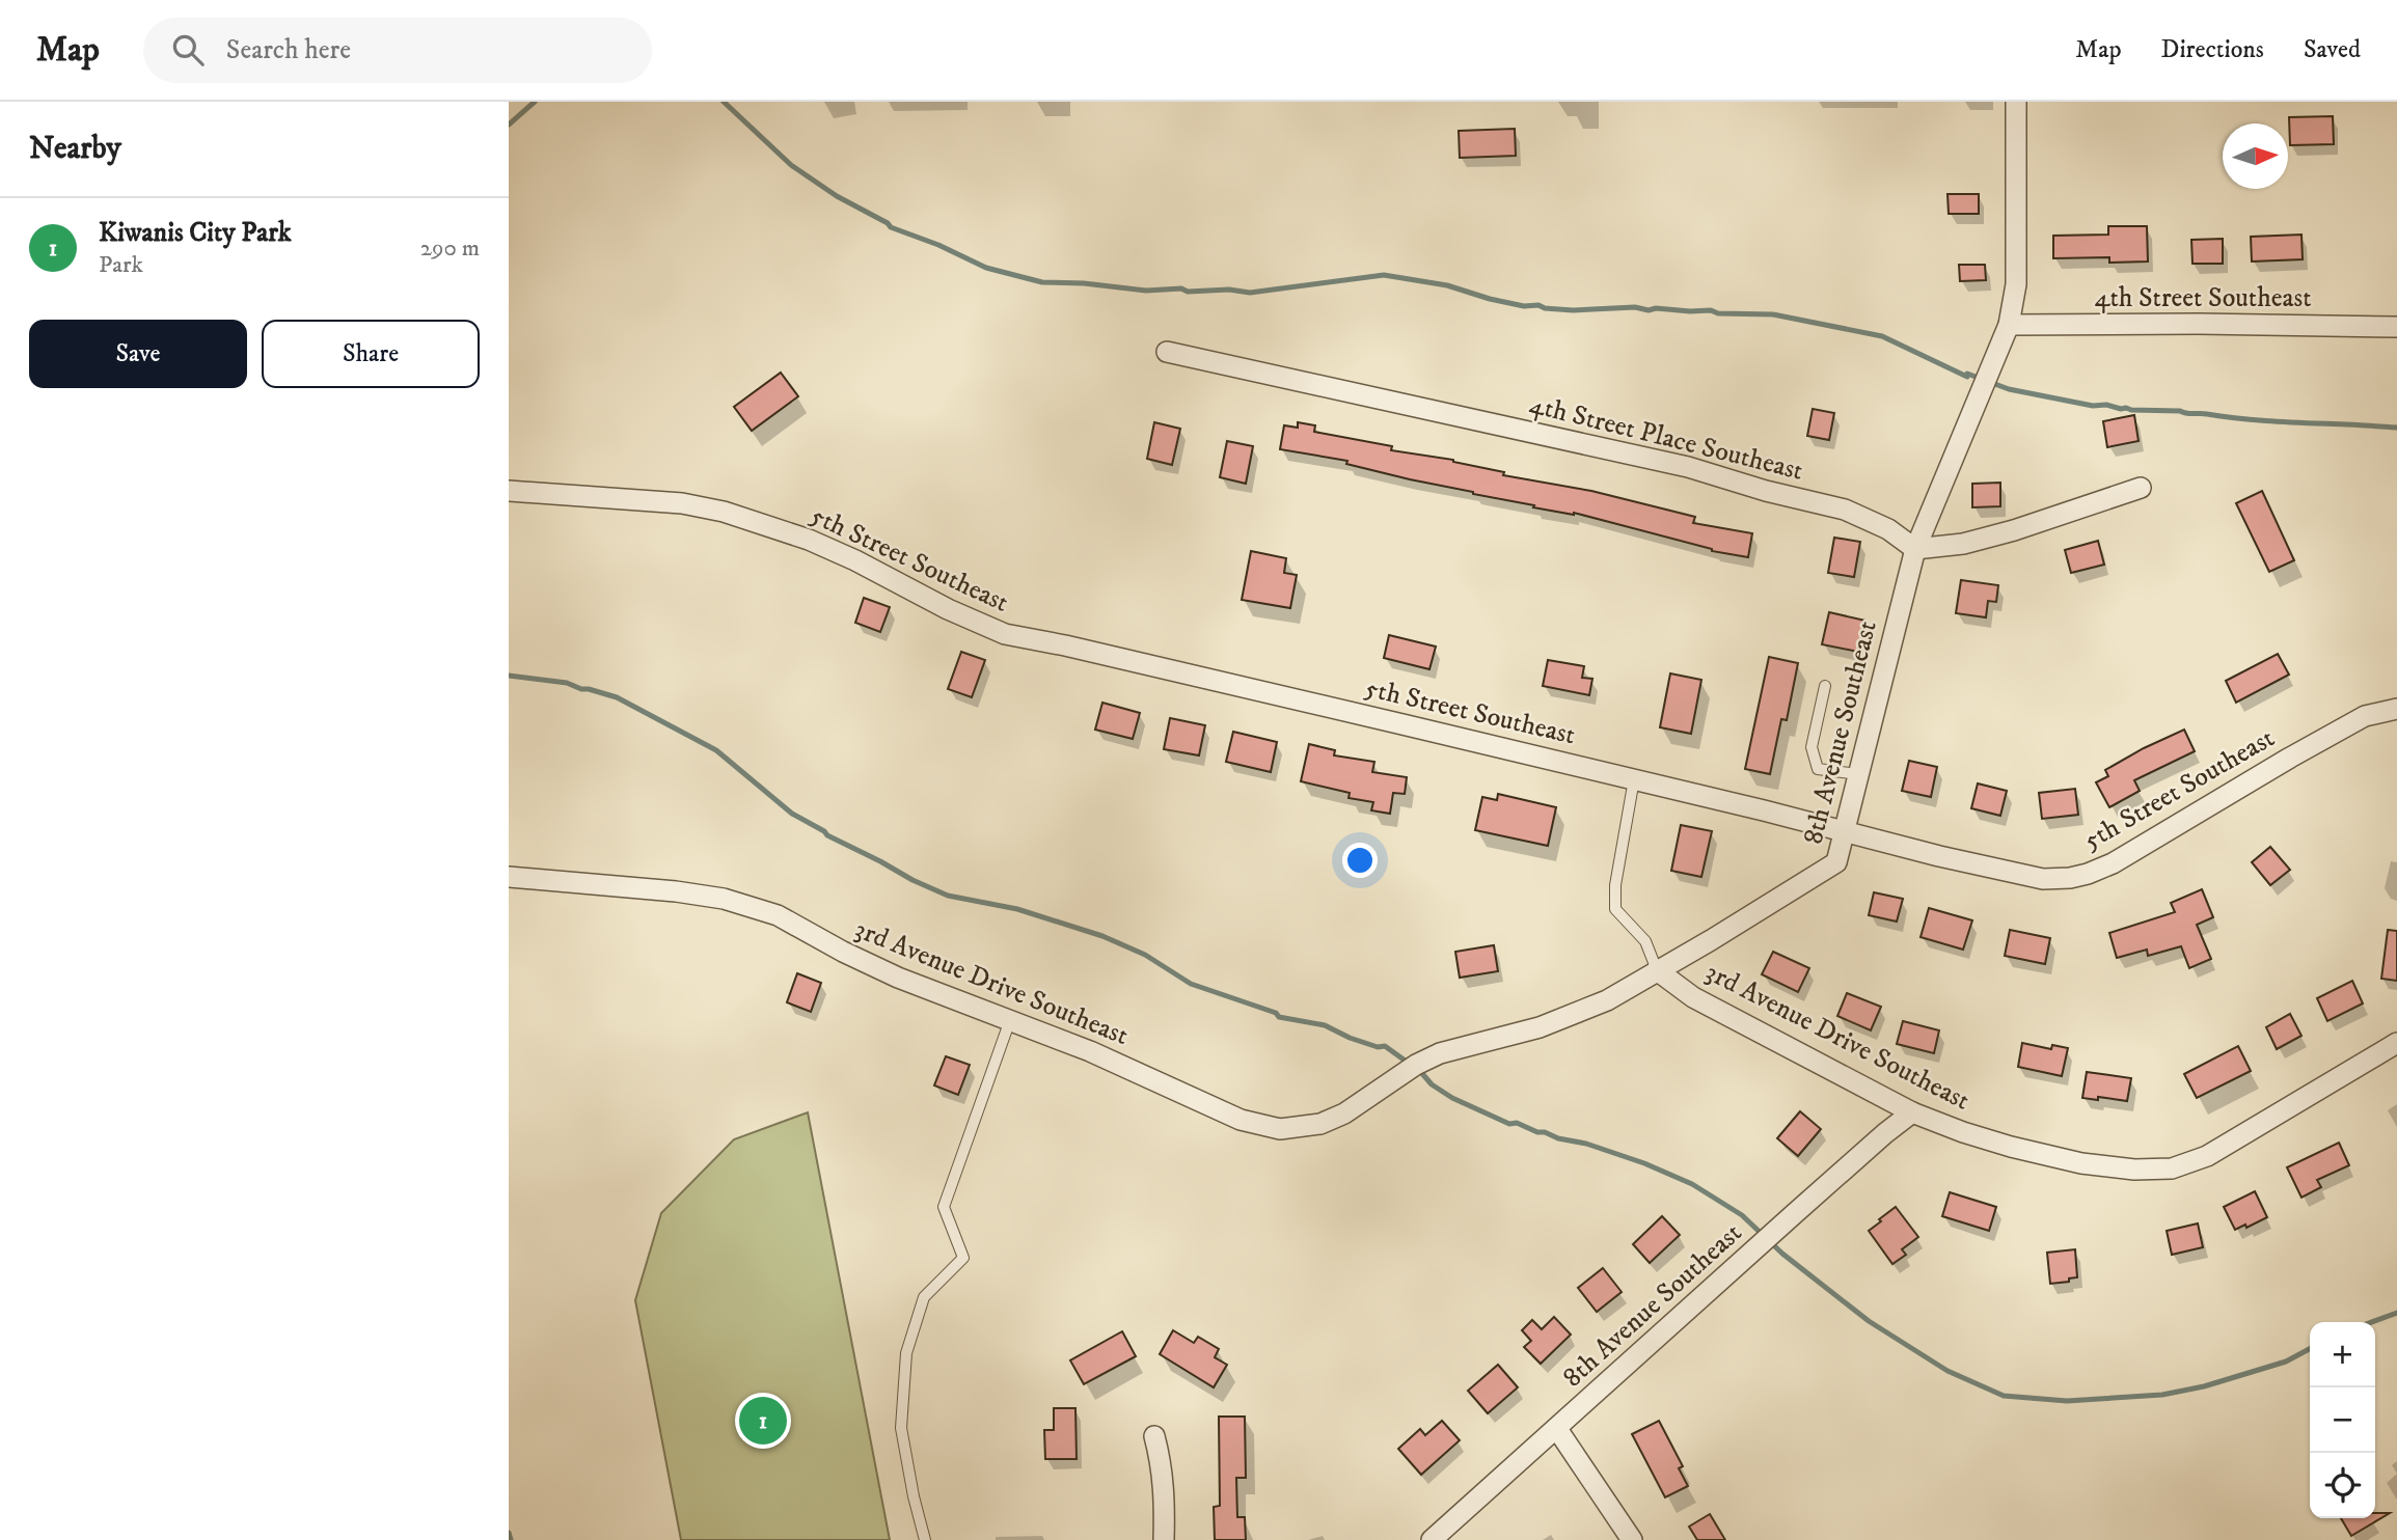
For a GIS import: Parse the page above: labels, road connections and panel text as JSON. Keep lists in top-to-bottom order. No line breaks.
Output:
{"streets":{"street":["4th Street Southeast","4th Street Place Southeast","5th Street Southeast","8th Avenue Southeast","3rd Avenue Drive Southeast"]},"crossings":[["4th Street Southeast","8th Avenue Southeast"],["4th Street Place Southeast","8th Avenue Southeast"],["5th Street Southeast","8th Avenue Southeast"],["8th Avenue Southeast","3rd Avenue Drive Southeast"]],"north":"right","page":{"header":"Map","search":"Search here","nav":["Map","Directions","Saved"],"heading":"Nearby","list":[{"mark":"1","name":"Kiwanis City Park","note":"Park","value":"290 m"}],"buttons":["Save","Share"],"map_buttons":["+","−"],"pins":"1"}}
